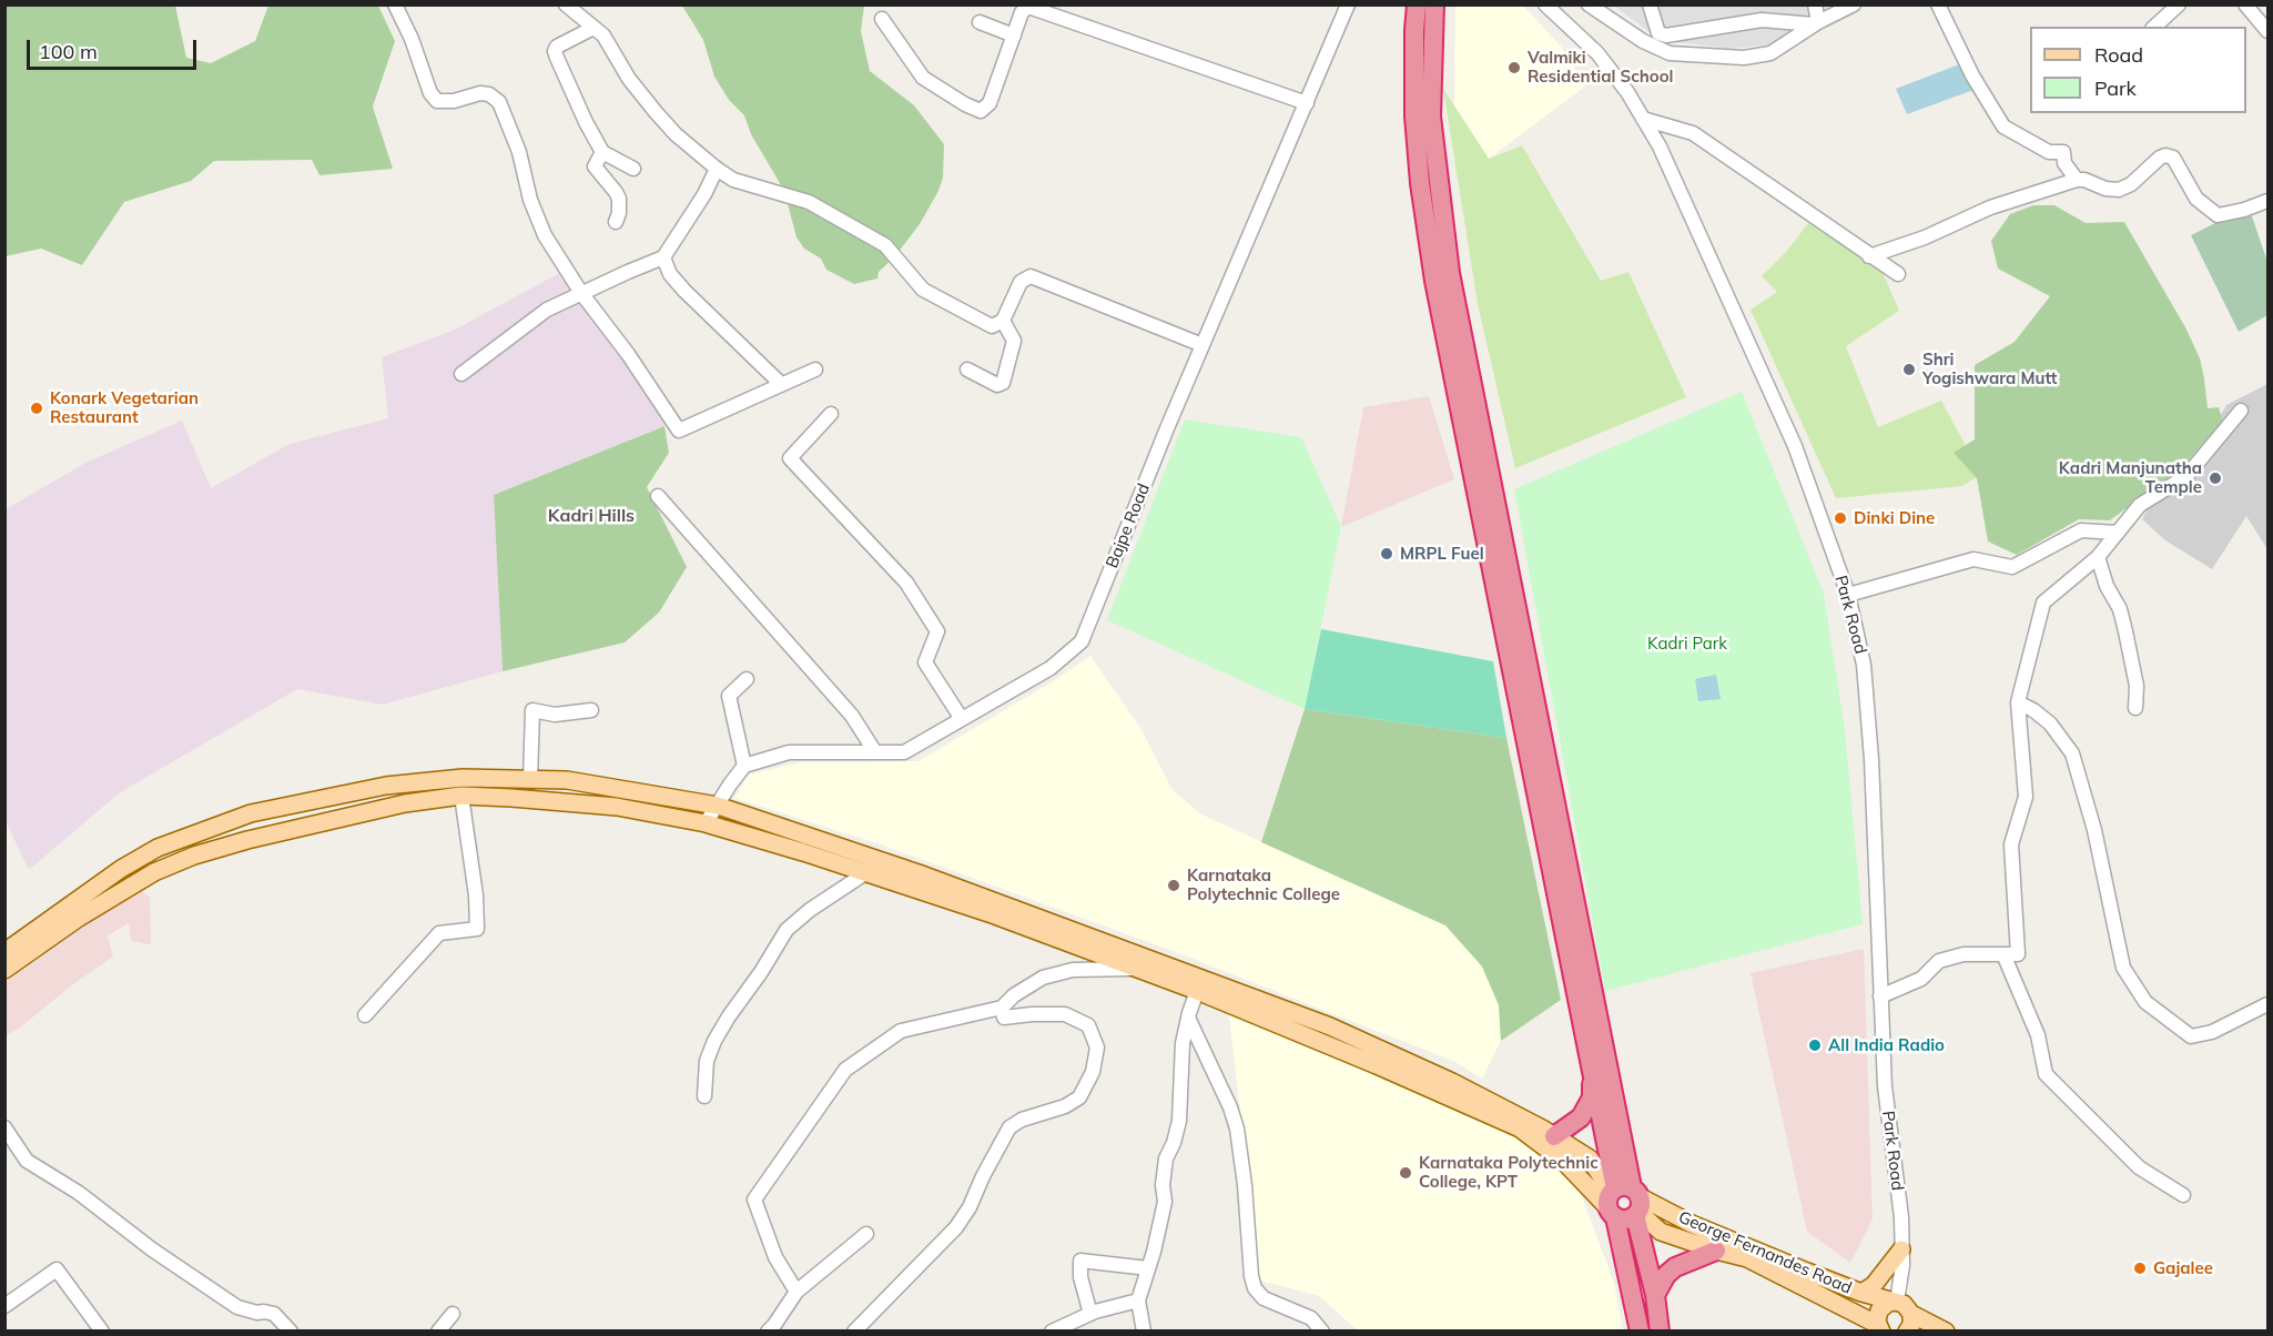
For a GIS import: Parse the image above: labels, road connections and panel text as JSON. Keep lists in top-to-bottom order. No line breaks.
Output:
{"streets":{"main road":["George Fernandes Road"],"street":["Bajpe Road","Park Road"]},"crossings":[["Park Road","George Fernandes Road"]],"districts":["Kadri Hills"],"parks":["Kadri Park"],"places":["Valmiki Residential School","Shri Yogishwara Mutt","Konark Vegetarian Restaurant","Kadri Manjunatha Temple","Dinki Dine","MRPL Fuel","Karnataka Polytechnic College","All India Radio","Karnataka Polytechnic College, KPT","Gajalee"],"legend":["Road","Park"],"scale_bar":"100 m"}
